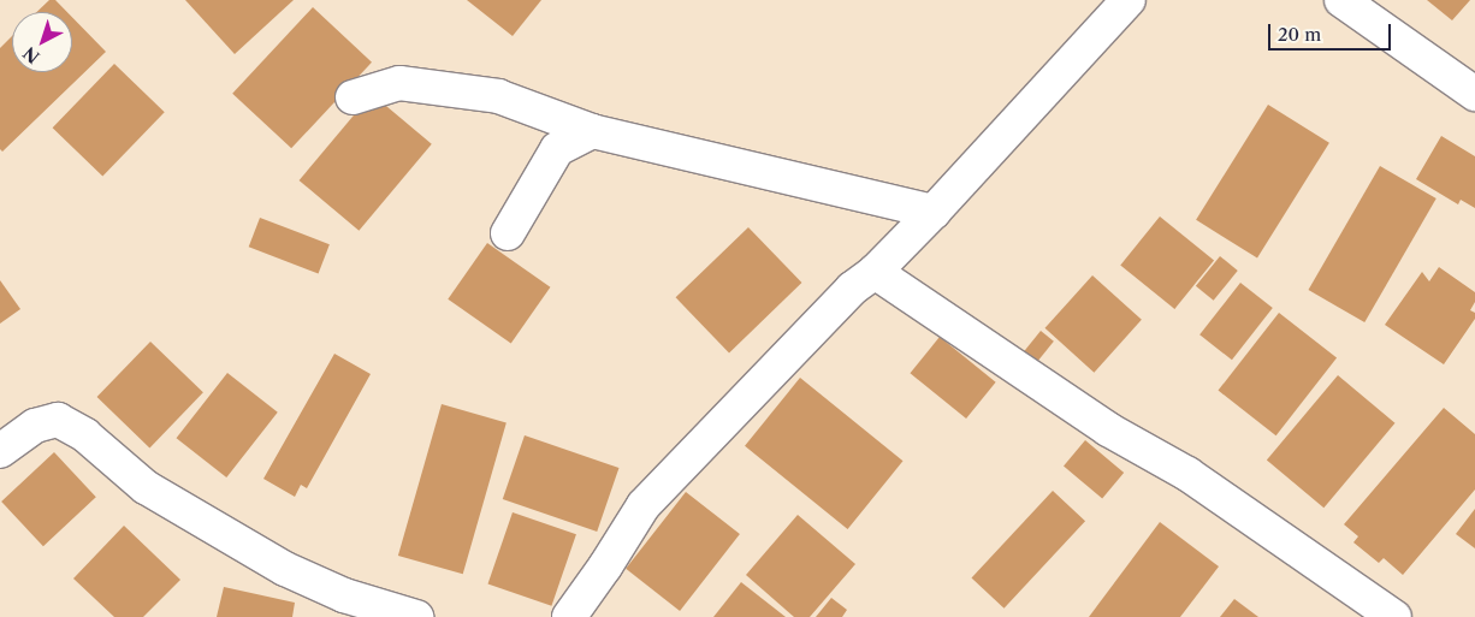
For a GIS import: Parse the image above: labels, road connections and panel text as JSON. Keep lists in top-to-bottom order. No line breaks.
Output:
{"scale_bar":"20 m","north":"bottom left"}
